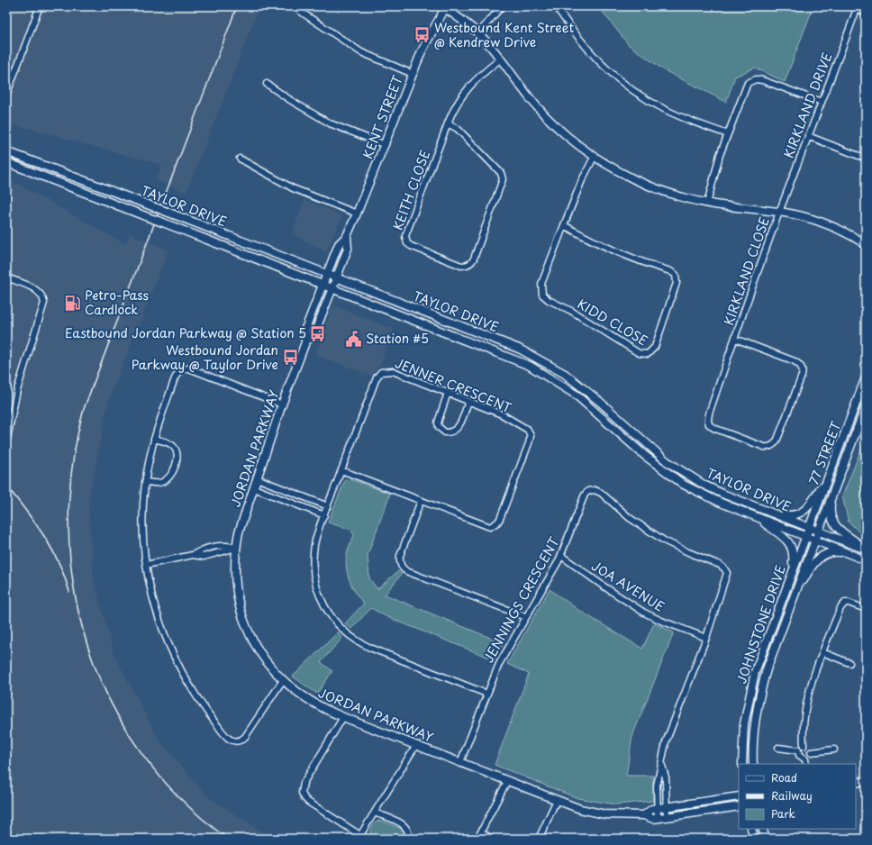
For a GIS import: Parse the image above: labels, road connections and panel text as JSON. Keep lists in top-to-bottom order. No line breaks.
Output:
{"streets":{"main road":["KENT STREET","TAYLOR DRIVE","JORDAN PARKWAY","77 STREET","JOHNSTONE DRIVE"],"street":["KIRKLAND DRIVE","KEITH CLOSE","KIRKLAND CLOSE","KIDD CLOSE","JENNER CRESCENT","JOA AVENUE","JENNINGS CRESCENT"]},"crossings":[["KIRKLAND DRIVE","KIRKLAND CLOSE"],["KENT STREET","TAYLOR DRIVE"],["KENT STREET","JORDAN PARKWAY"],["TAYLOR DRIVE","JORDAN PARKWAY"],["TAYLOR DRIVE","77 STREET"],["TAYLOR DRIVE","JOHNSTONE DRIVE"],["JENNER CRESCENT","JENNINGS CRESCENT"],["JORDAN PARKWAY","JENNINGS CRESCENT"],["77 STREET","JOHNSTONE DRIVE"],["JOA AVENUE","JENNINGS CRESCENT"]],"places":{"bus stop":["Westbound Kent Street @ Kendrew Drive","Eastbound Jordan Parkway @ Station 5","Westbound Jordan Parkway @ Taylor Drive"],"fuel station":["Petro-Pass Cardlock"],"public building":["Station #5"]},"legend":["Road","Railway","Park"]}
